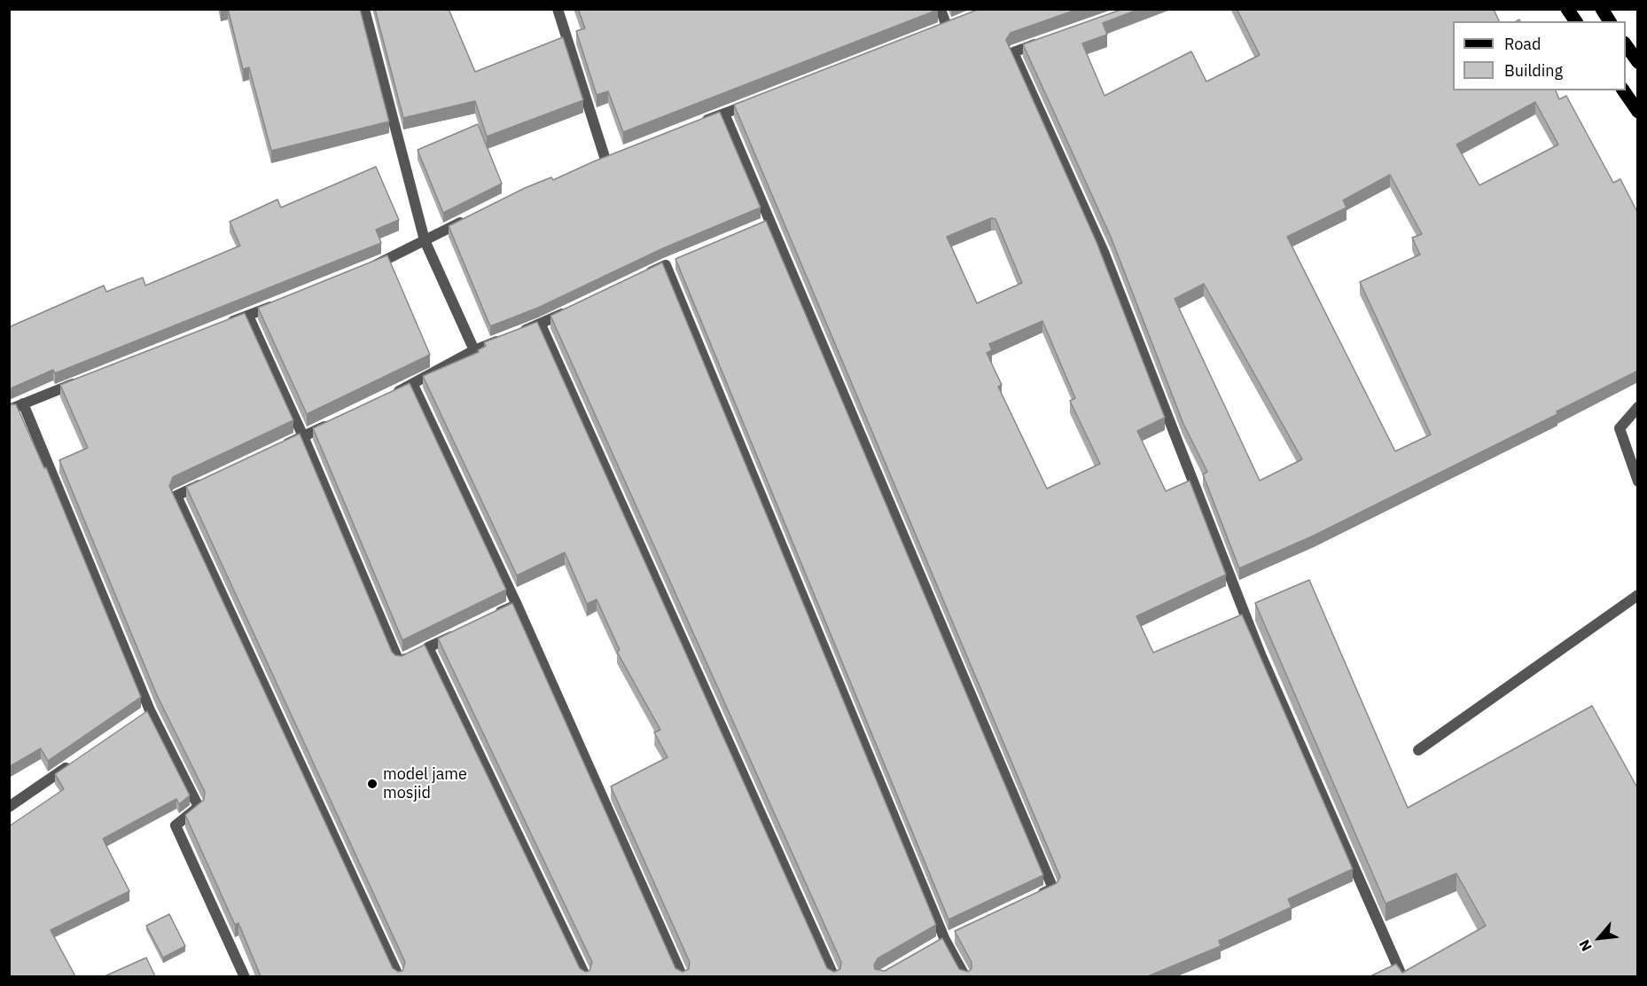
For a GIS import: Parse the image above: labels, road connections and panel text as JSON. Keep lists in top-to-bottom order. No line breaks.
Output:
{"places":["model jame mosjid"],"legend":["Road","Building"],"north":"bottom left"}
